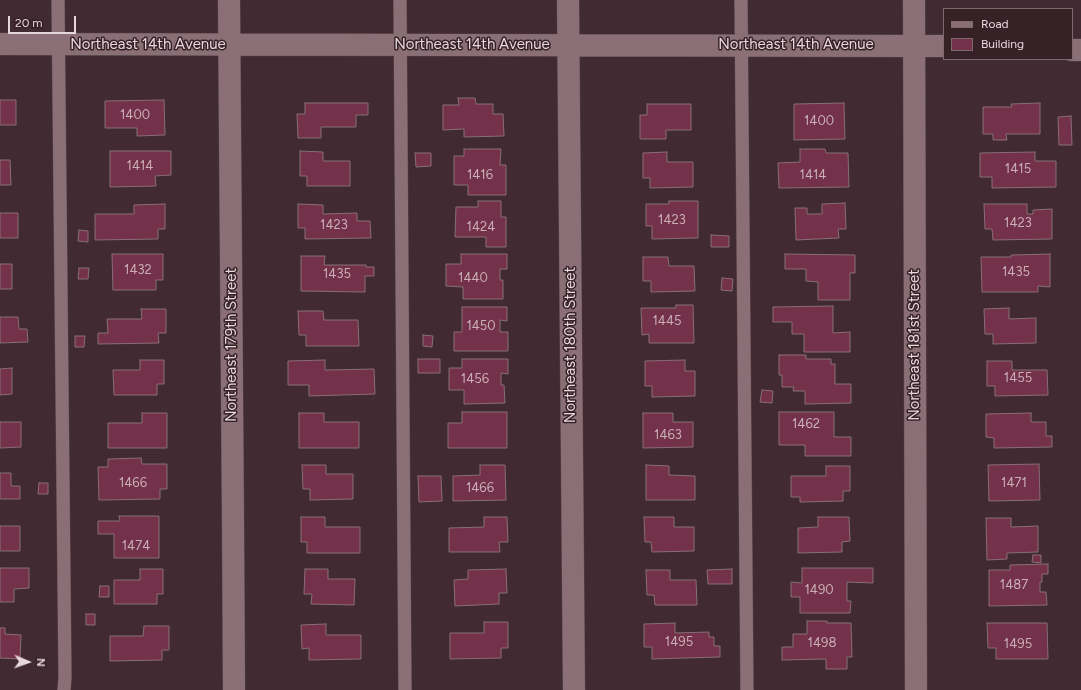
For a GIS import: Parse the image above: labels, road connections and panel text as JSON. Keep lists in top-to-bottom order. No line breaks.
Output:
{"streets":{"street":["Northeast 14th Avenue","Northeast 179th Street","Northeast 180th Street","Northeast 181st Street"]},"crossings":[["Northeast 14th Avenue","Northeast 179th Street"],["Northeast 14th Avenue","Northeast 180th Street"],["Northeast 14th Avenue","Northeast 181st Street"]],"house_numbers":["1400","1400","1414","1415","1416","1414","1423","1423","1423","1424","1432","1435","1435","1440","1445","1450","1455","1456","1462","1463","1466","1471","1466","1474","1487","1490","1495","1498","1495"],"legend":["Road","Building"],"scale_bar":"20 m","north":"right"}
